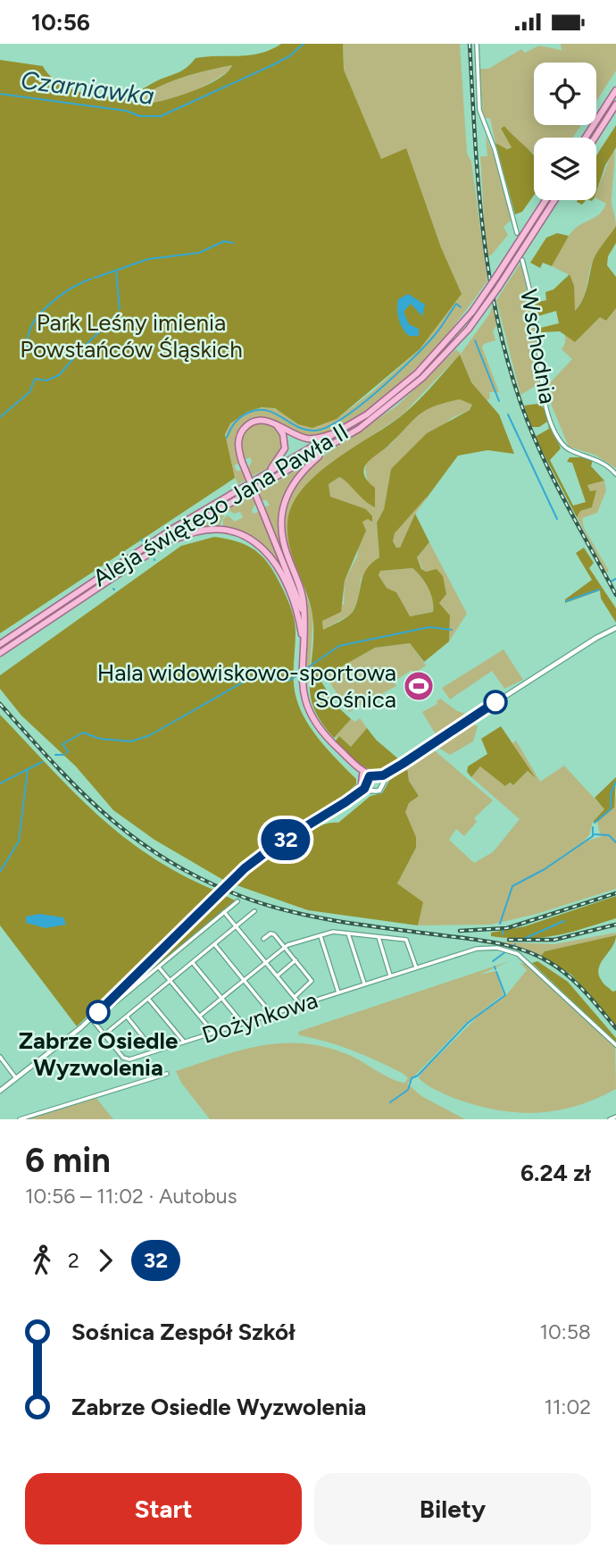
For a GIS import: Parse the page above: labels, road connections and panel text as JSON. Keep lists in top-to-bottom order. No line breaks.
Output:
{"streets":{"main road":["Aleja świętego Jana Pawła II"],"street":["Wschodnia","Dożynkowa"]},"water":["Czarniawka"],"parks":["Park Leśny imienia Powstańców Śląskich"],"places":{"sports":["Hala widowiskowo-sportowa Sośnica"],"other":["Zabrze Osiedle Wyzwolenia"]},"lines":["bus line 32"],"page":{"status":"10:56","on_map":"32","heading":["6 min","10:56 – 11:02 · Autobus","6.24 zł"],"legs":["2","32"],"list":[{"name":"Sośnica Zespół Szkół","value":"10:58"},{"name":"Zabrze Osiedle Wyzwolenia","value":"11:02"}],"buttons":["Start","Bilety"]}}
